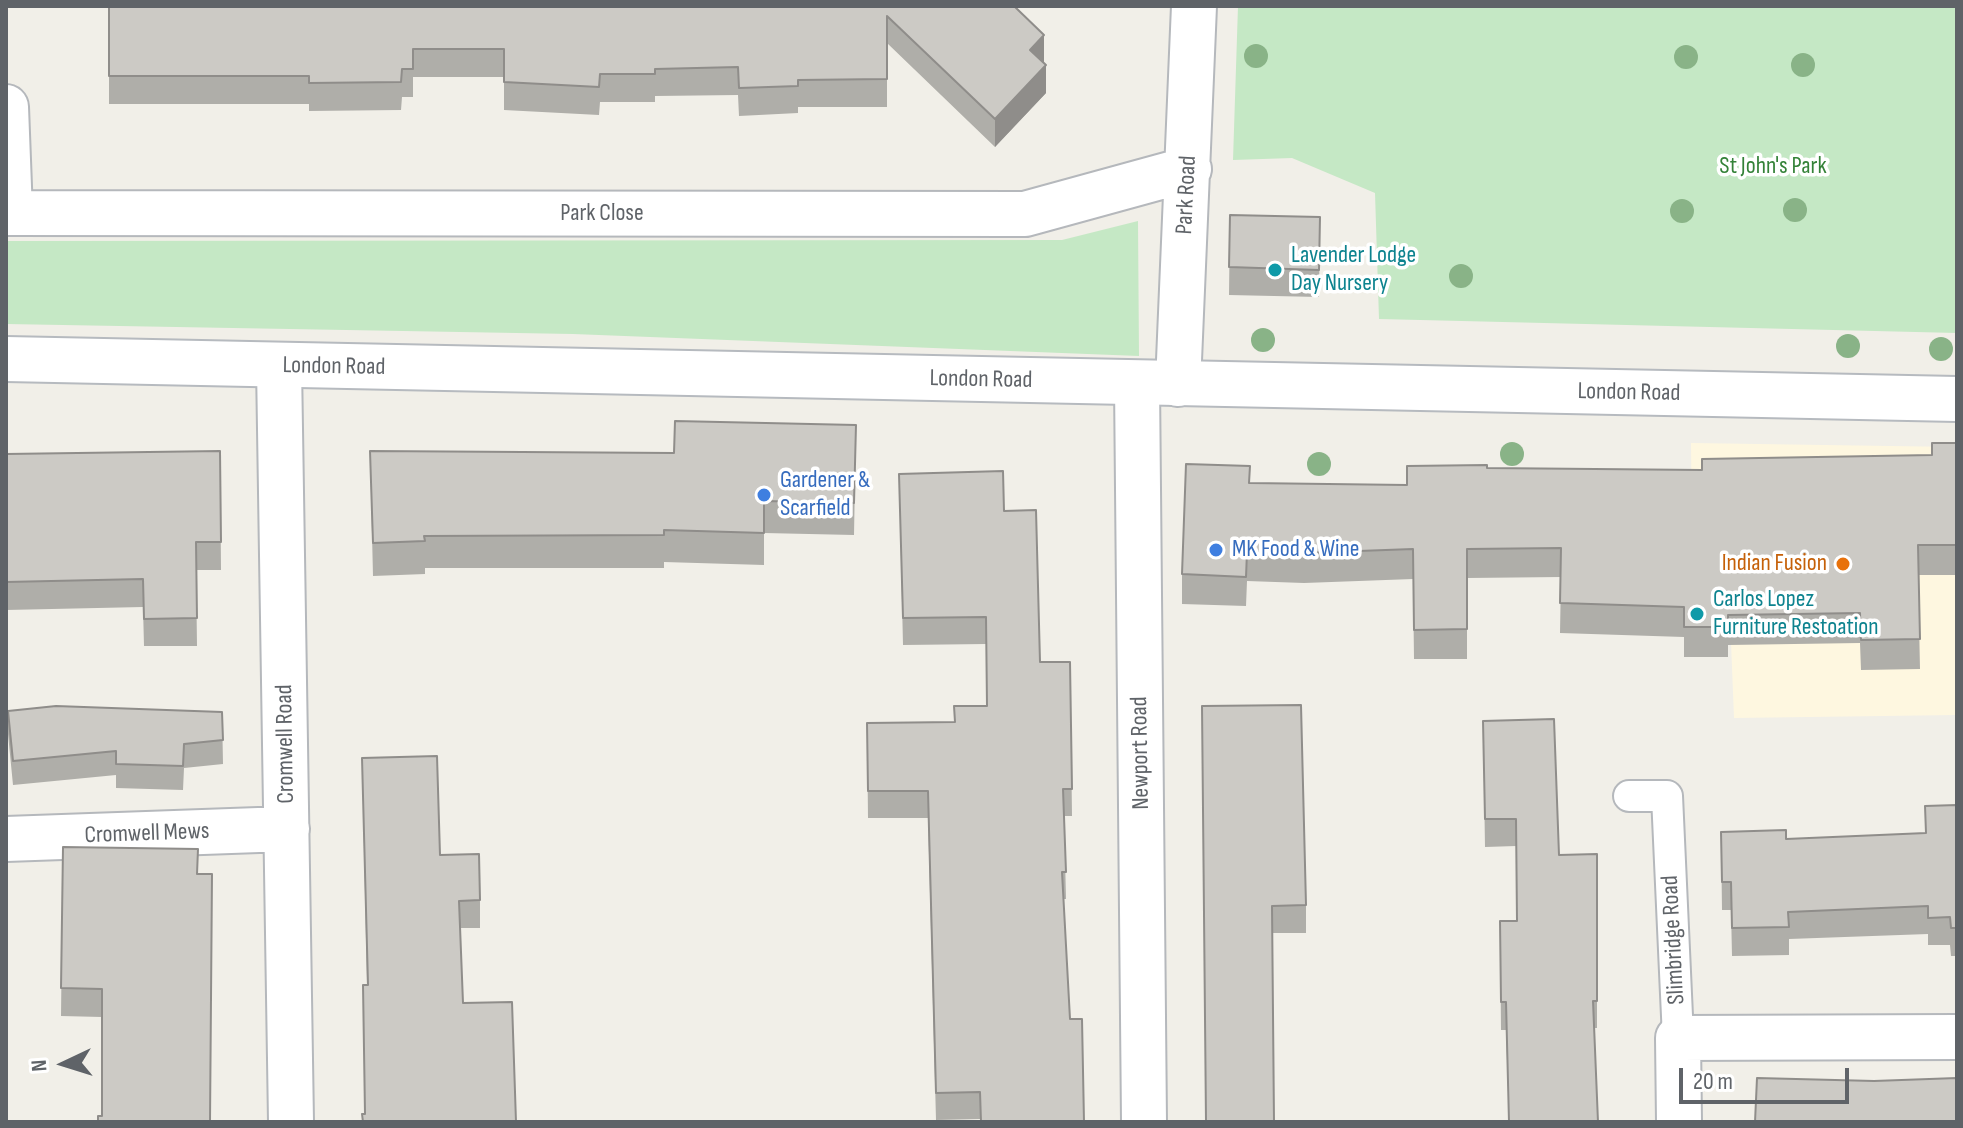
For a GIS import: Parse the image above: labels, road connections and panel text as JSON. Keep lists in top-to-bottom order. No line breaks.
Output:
{"streets":{"street":["Park Road","Park Close","London Road","Cromwell Road","Newport Road","Cromwell Mews","Slimbridge Road"]},"crossings":[["Park Road","Park Close"],["Park Road","London Road"],["Park Road","Newport Road"],["London Road","Cromwell Road"],["London Road","Newport Road"],["Cromwell Road","Cromwell Mews"]],"parks":["St John's Park"],"places":["Lavender Lodge Day Nursery","Gardener & Scarfield","MK Food & Wine","Indian Fusion","Carlos Lopez Furniture Restoation"],"scale_bar":"20 m","north":"left"}
